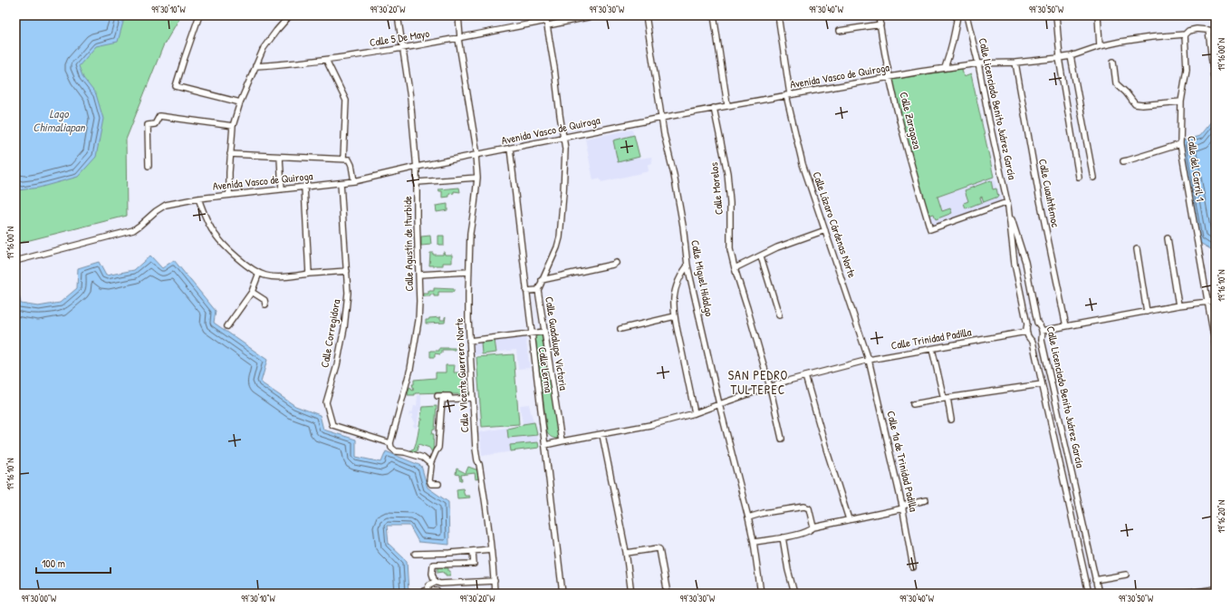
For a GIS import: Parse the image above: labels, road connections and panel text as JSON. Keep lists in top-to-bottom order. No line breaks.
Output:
{"streets":{"street":["Calle 5 De Mayo","Avenida Vasco de Quiroga","Calle Licenciado Benito Juárez García","Calle Zaragoza","Calle del Carril 1","Calle Morelos","Calle Cuauhtémoc","Calle Lázaro Cárdenas Norte","Calle Agustín de Iturbide","Calle Miguel Hidalgo","Calle Corregidora","Calle Trinidad Padilla","Calle Guadalupe Victoria","Calle Lerma","Calle VIcente Guerrero Norte","Calle 1a de Trinidad Padilla"]},"crossings":[["Calle 5 De Mayo","Calle Agustín de Iturbide"],["Calle 5 De Mayo","Calle Guadalupe Victoria"],["Calle 5 De Mayo","Calle VIcente Guerrero Norte"],["Avenida Vasco de Quiroga","Calle Licenciado Benito Juárez García"],["Avenida Vasco de Quiroga","Calle Zaragoza"],["Avenida Vasco de Quiroga","Calle del Carril 1"],["Avenida Vasco de Quiroga","Calle Morelos"],["Avenida Vasco de Quiroga","Calle Cuauhtémoc"],["Avenida Vasco de Quiroga","Calle Lázaro Cárdenas Norte"],["Avenida Vasco de Quiroga","Calle Agustín de Iturbide"],["Avenida Vasco de Quiroga","Calle Miguel Hidalgo"],["Avenida Vasco de Quiroga","Calle Corregidora"],["Avenida Vasco de Quiroga","Calle Guadalupe Victoria"],["Avenida Vasco de Quiroga","Calle Lerma"],["Avenida Vasco de Quiroga","Calle VIcente Guerrero Norte"],["Calle Licenciado Benito Juárez García","Calle Zaragoza"],["Calle Licenciado Benito Juárez García","Calle Trinidad Padilla"],["Calle Morelos","Calle Trinidad Padilla"],["Calle Lázaro Cárdenas Norte","Calle Trinidad Padilla"],["Calle Lázaro Cárdenas Norte","Calle 1a de Trinidad Padilla"],["Calle Agustín de Iturbide","Calle Corregidora"],["Calle Miguel Hidalgo","Calle Trinidad Padilla"],["Calle Trinidad Padilla","Calle Guadalupe Victoria"],["Calle Trinidad Padilla","Calle Lerma"],["Calle Trinidad Padilla","Calle 1a de Trinidad Padilla"]],"districts":["SAN PEDRO TULTEPEC"],"water":["Lago Chimaliapan"],"scale_bar":"100 m","coordinates":["99°30'10\"W","99°30'20\"W","99°30'30\"W","99°30'40\"W","99°30'50\"W","19°16'00\"N","19°16'10\"N","19°16'20\"N","99°30'00\"W"]}
